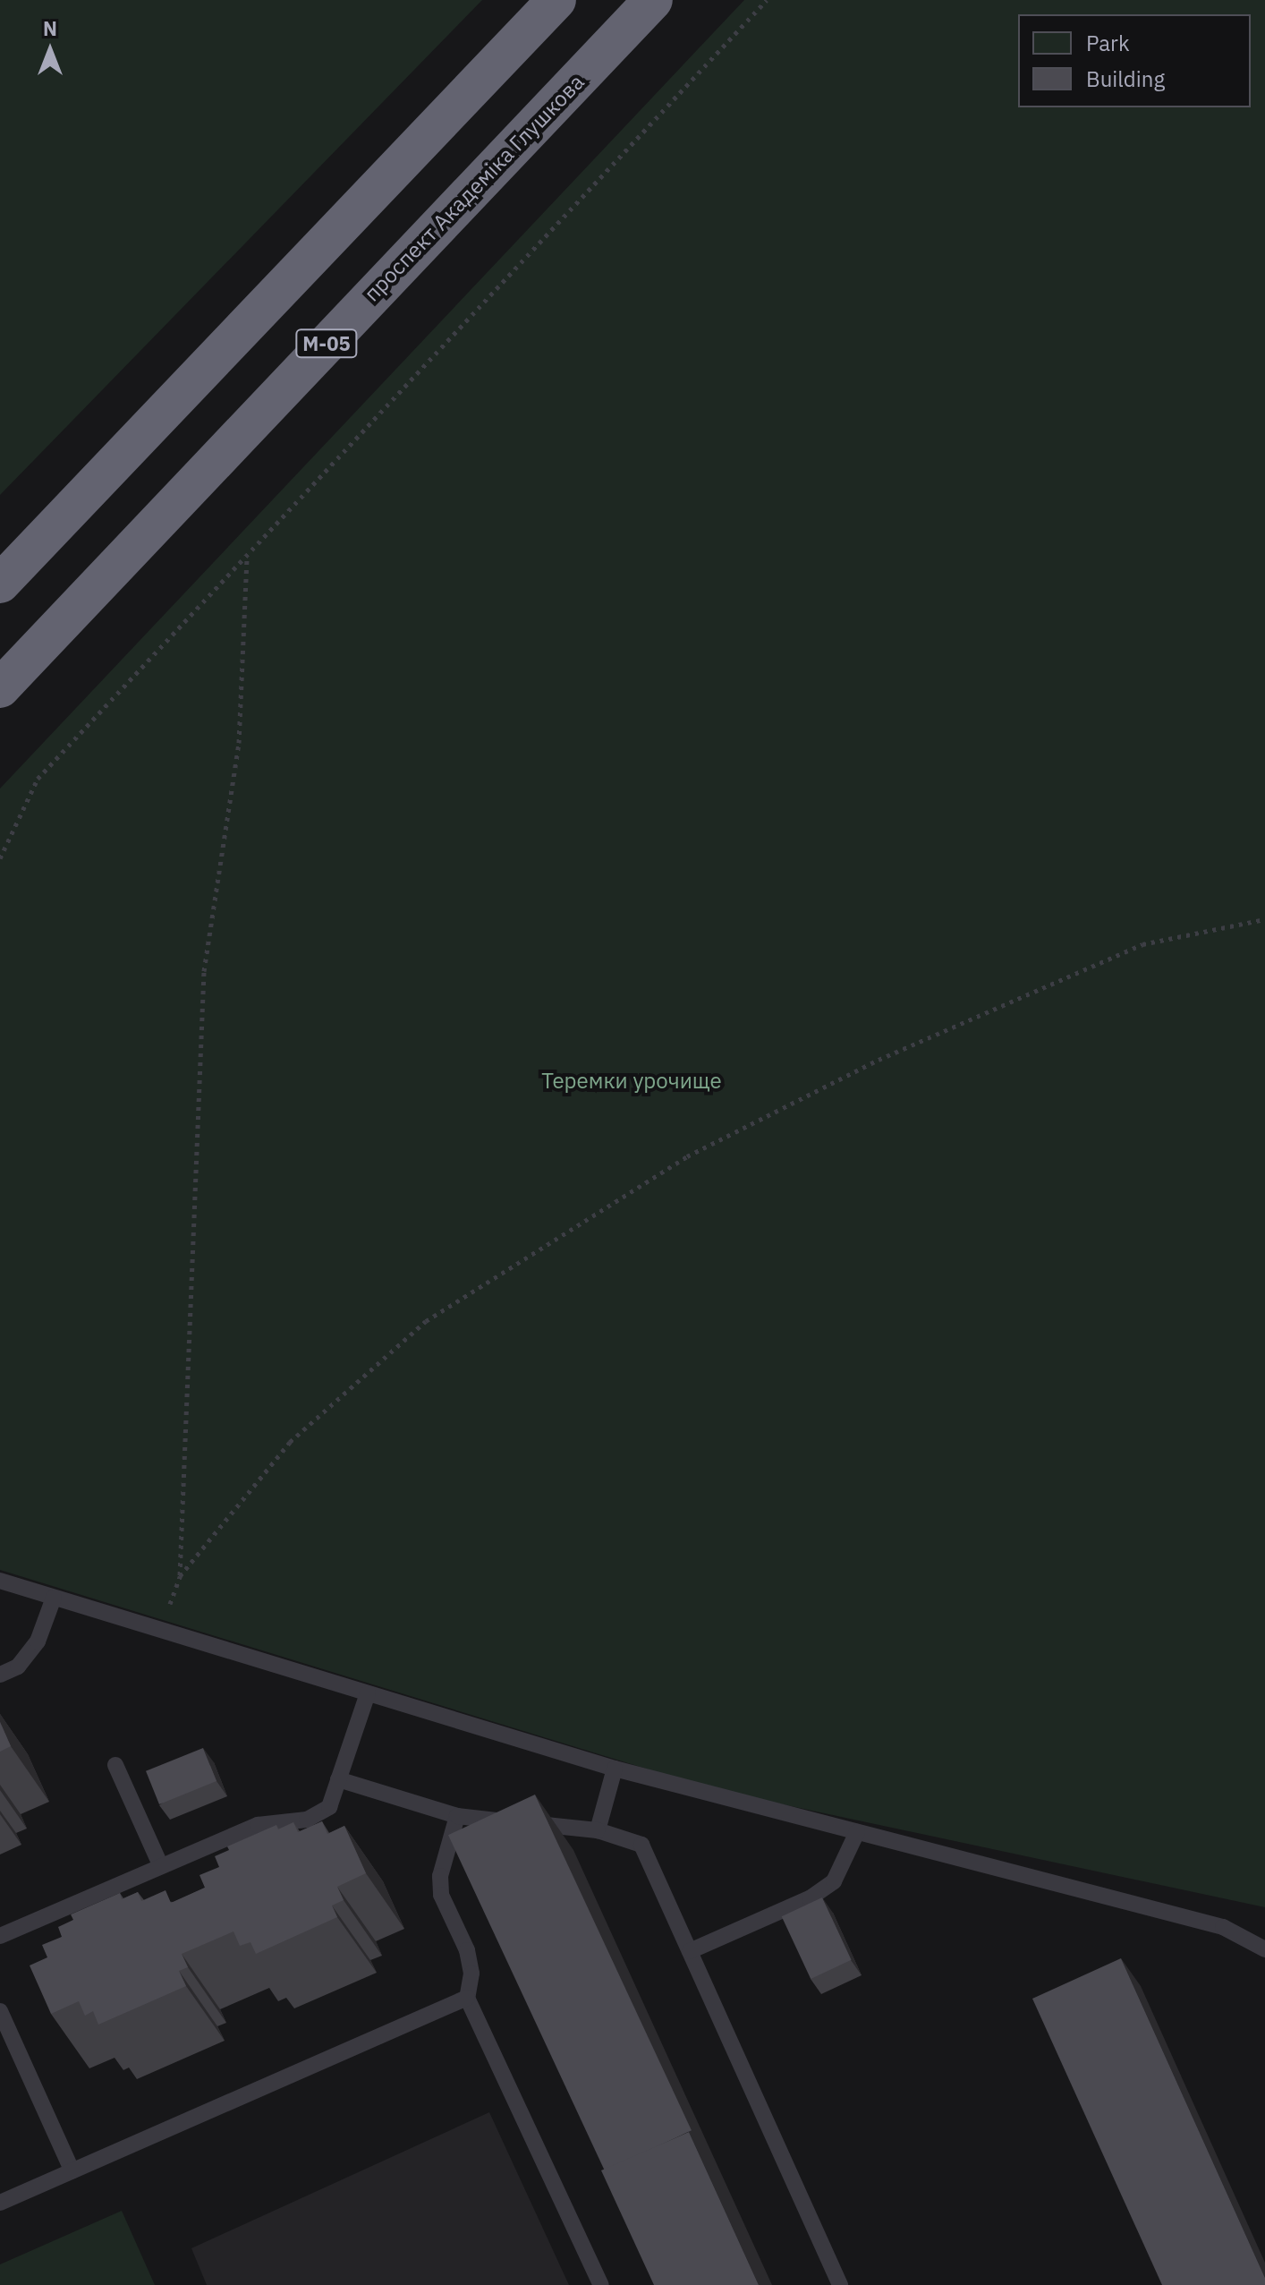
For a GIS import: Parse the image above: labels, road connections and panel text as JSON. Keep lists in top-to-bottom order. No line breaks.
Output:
{"streets":{"highway":["проспект Академіка Глушкова","М-05"]},"parks":["Теремки урочище"],"legend":["Park","Building"],"north":"top"}
